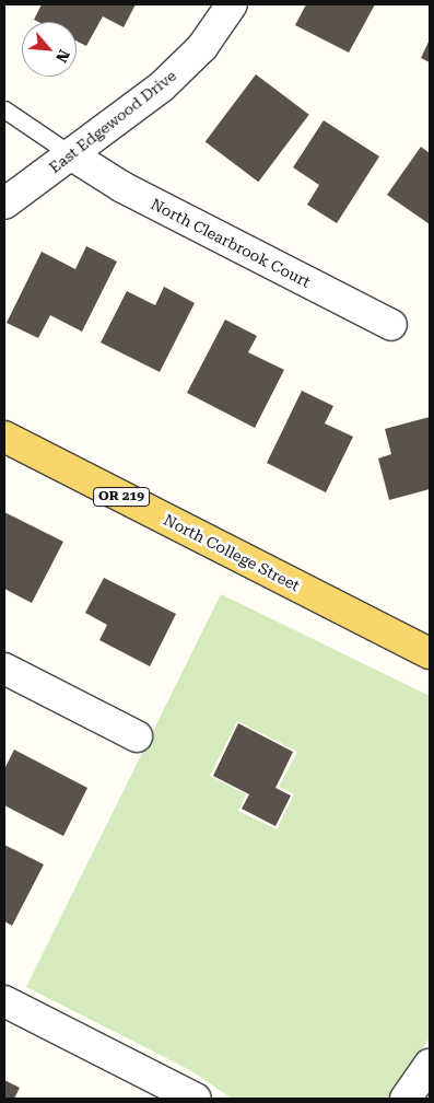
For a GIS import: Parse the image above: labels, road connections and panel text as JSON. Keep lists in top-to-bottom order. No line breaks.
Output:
{"streets":{"main road":["OR 219","North College Street"],"street":["East Edgewood Drive","North Clearbrook Court"]},"crossings":[["East Edgewood Drive","North Clearbrook Court"]],"north":"bottom right"}
